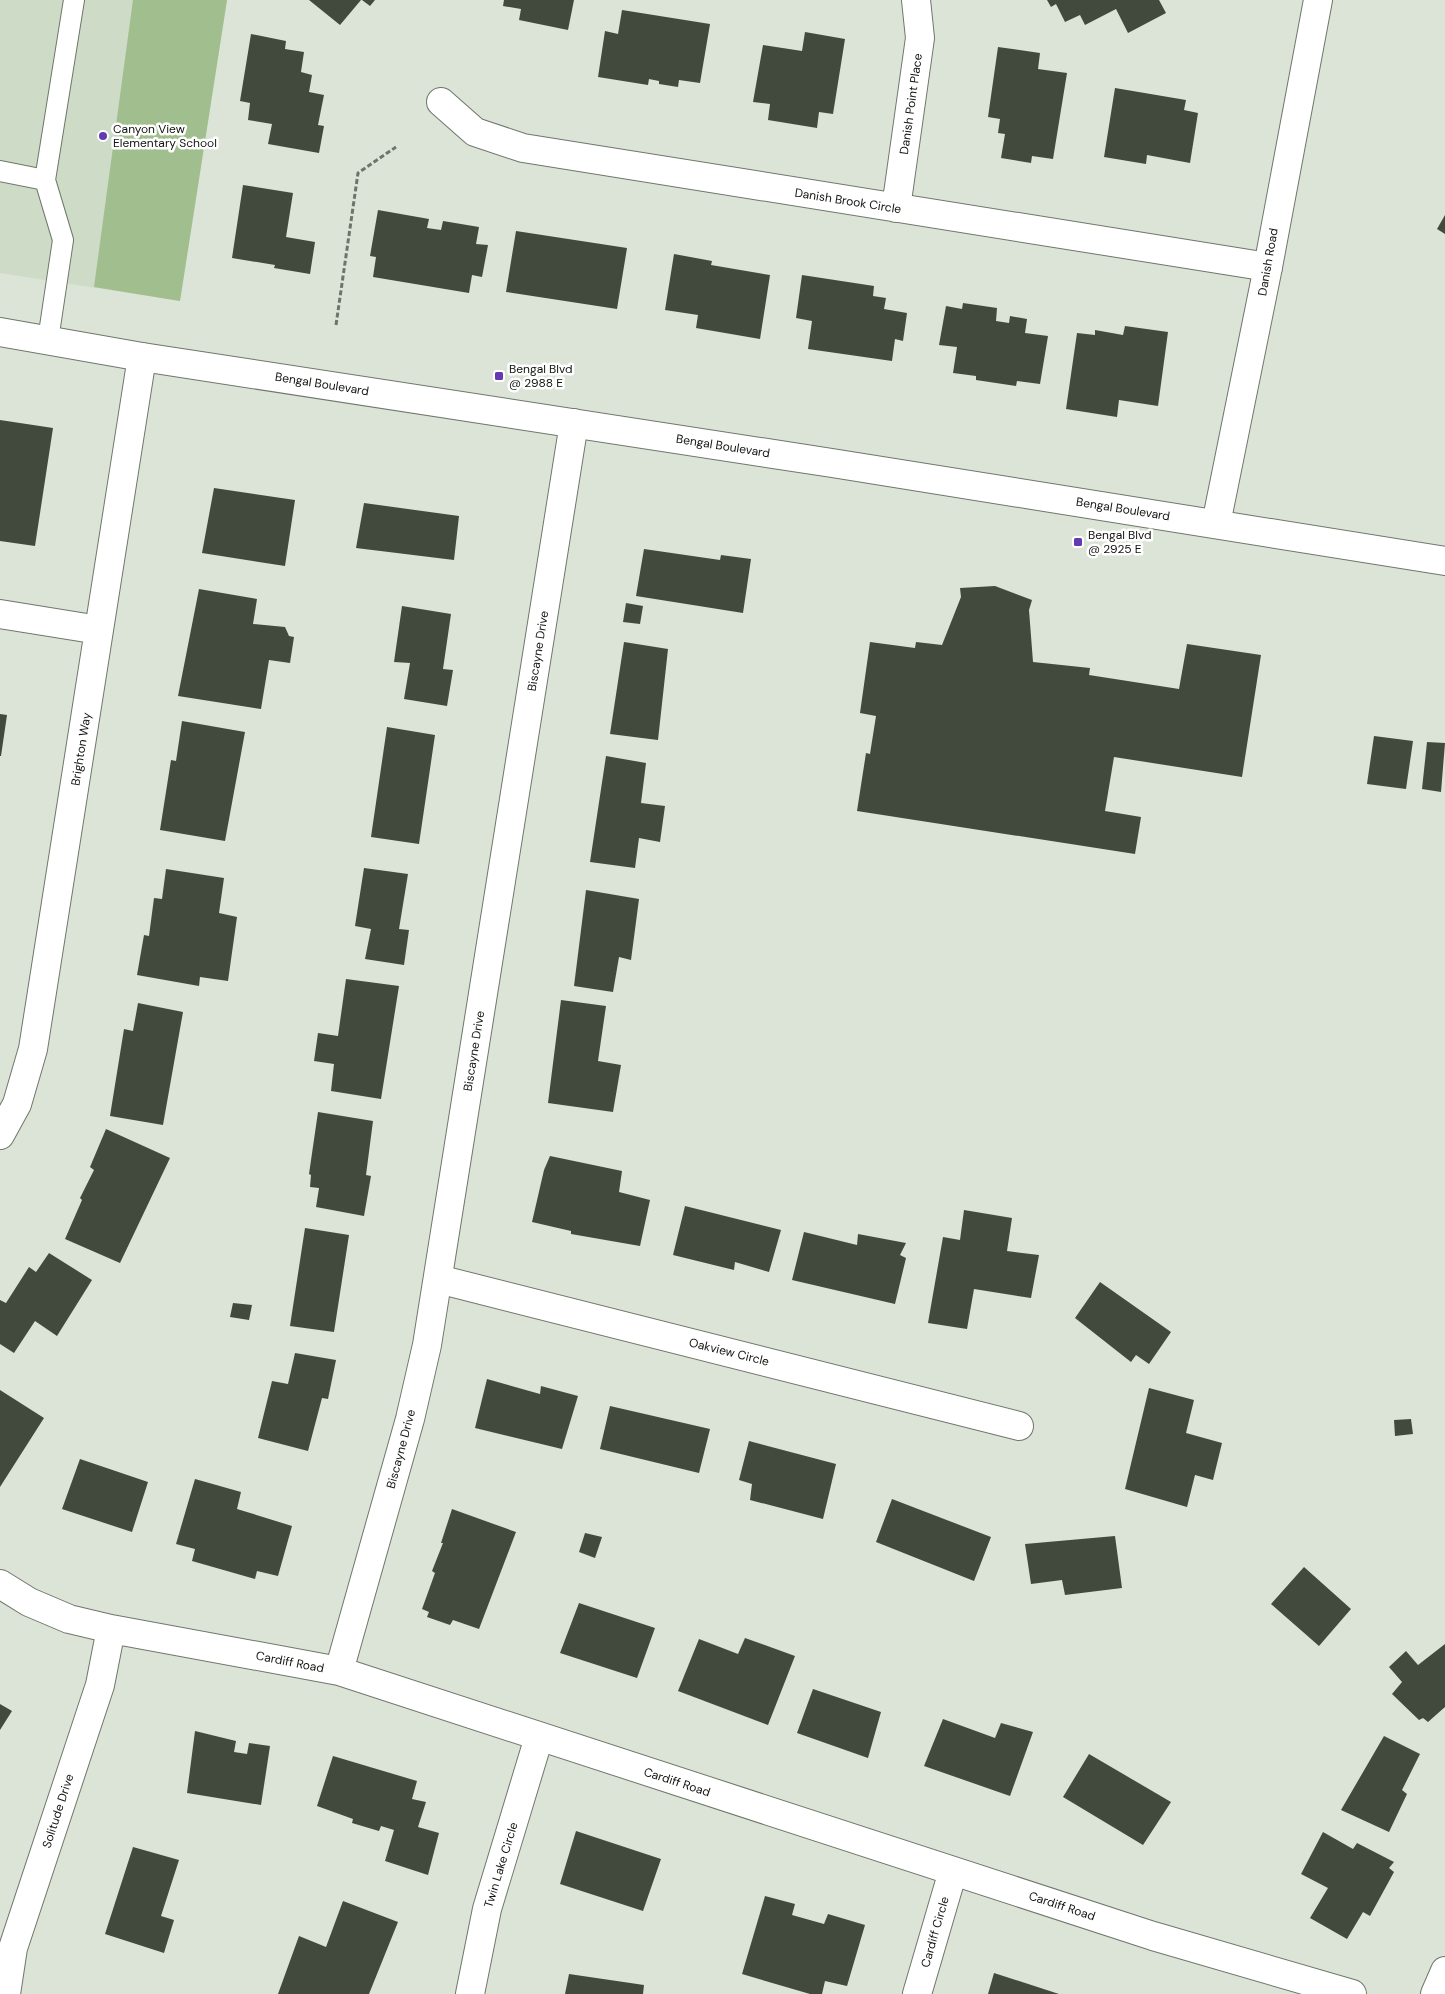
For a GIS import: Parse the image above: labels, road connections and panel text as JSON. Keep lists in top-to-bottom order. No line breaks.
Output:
{"streets":{"street":["Danish Point Place","Danish Brook Circle","Danish Road","Bengal Boulevard","Biscayne Drive","Brighton Way","Oakview Circle","Cardiff Road","Solitude Drive","Twin Lake Circle","Cardiff Circle"]},"crossings":[["Danish Point Place","Danish Brook Circle"],["Danish Brook Circle","Danish Road"],["Danish Road","Bengal Boulevard"],["Bengal Boulevard","Biscayne Drive"],["Bengal Boulevard","Brighton Way"],["Biscayne Drive","Oakview Circle"],["Biscayne Drive","Cardiff Road"],["Cardiff Road","Solitude Drive"],["Cardiff Road","Twin Lake Circle"],["Cardiff Road","Cardiff Circle"]],"places":{"other":["Canyon View Elementary School"],"transit":["Bengal Blvd @ 2988 E","Bengal Blvd @ 2925 E"]}}
